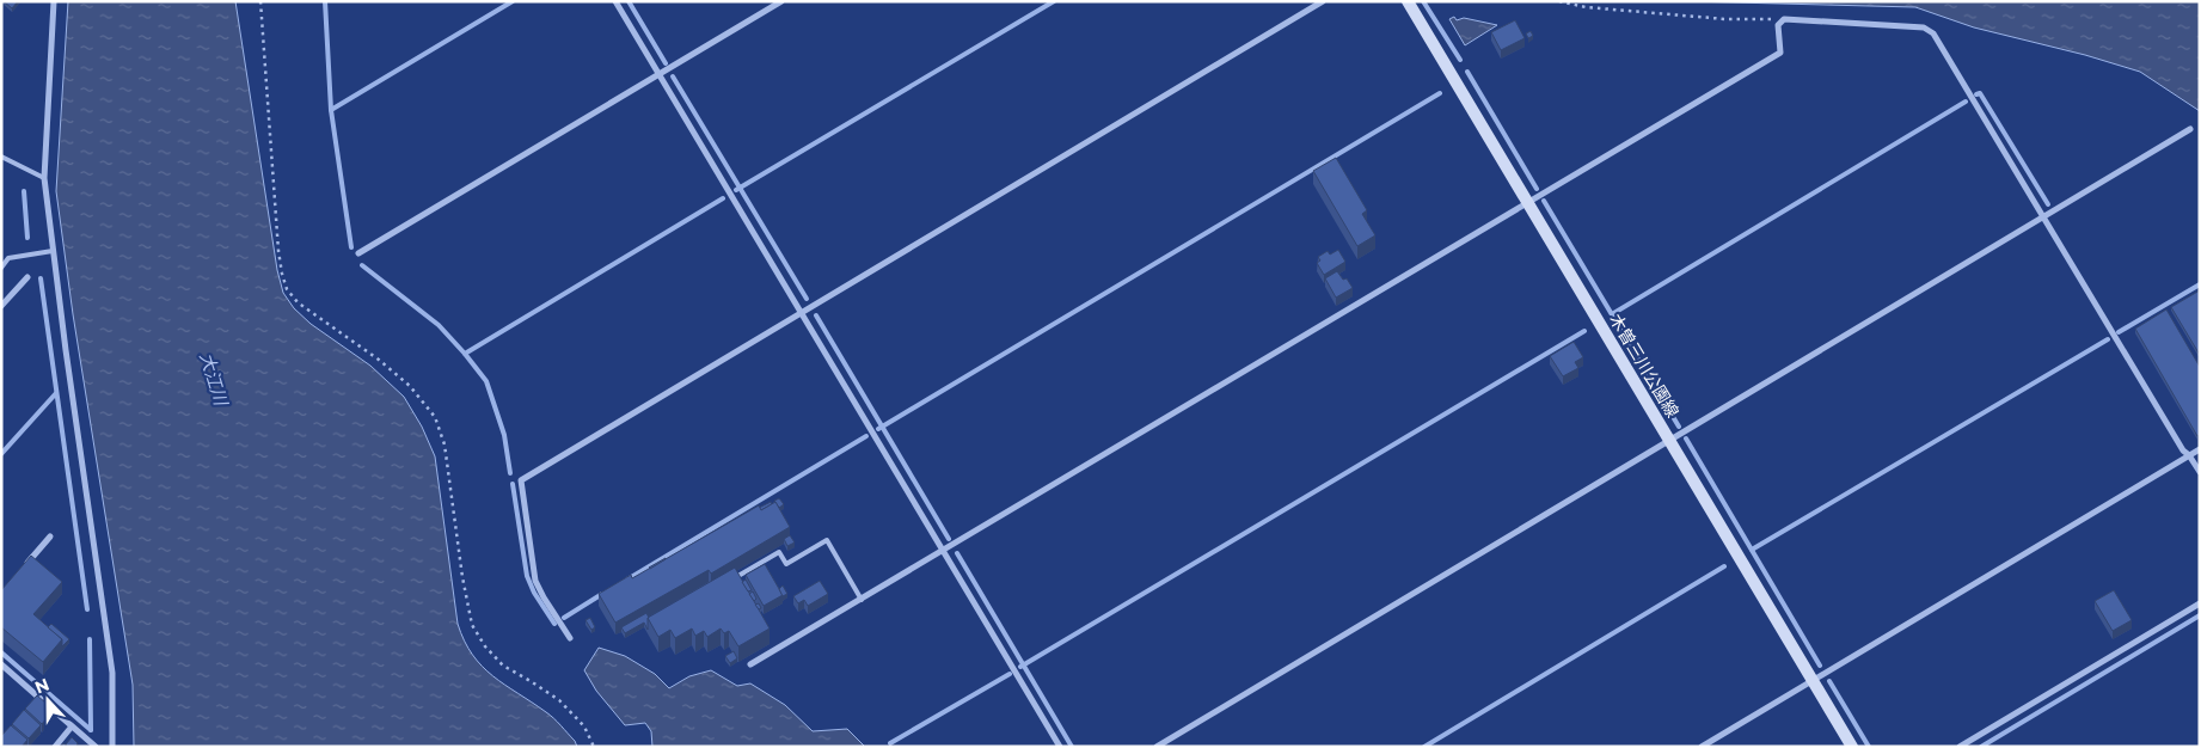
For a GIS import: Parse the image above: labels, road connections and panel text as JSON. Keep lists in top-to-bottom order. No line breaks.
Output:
{"streets":{"main road":["木曽三川公園線"]},"water":["大江川"],"north":"top"}
